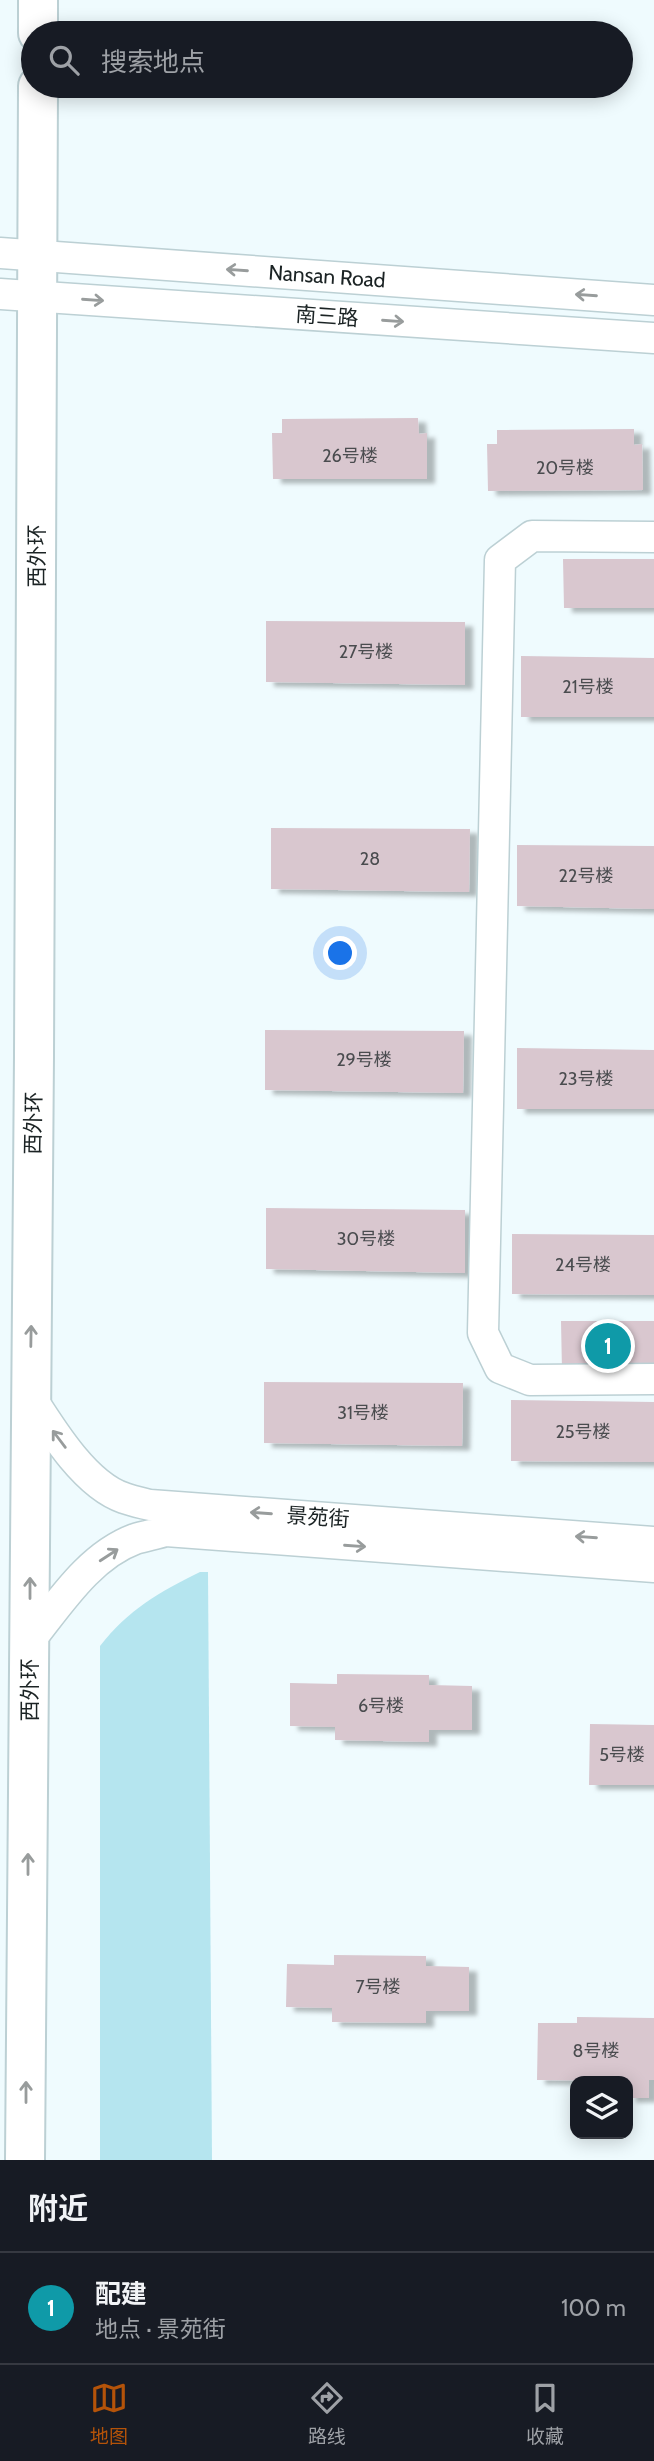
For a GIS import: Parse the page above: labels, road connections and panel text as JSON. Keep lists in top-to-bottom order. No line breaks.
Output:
{"streets":{"highway":["西外环"],"street":["Nansan Road","南三路","景苑街"]},"crossings":[["Nansan Road","西外环"],["南三路","西外环"],["西外环","景苑街"]],"one_way":["Nansan Road","南三路","西外环"],"house_numbers":["26号楼","20号楼","27号楼","21号楼","28","22号楼","29号楼","23号楼","30号楼","24号楼","31号楼","25号楼","6号楼","5号楼","7号楼","8号楼"],"page":{"search":"搜索地点","pins":"1","heading":"附近","list":[{"mark":"1","name":"配建","note":"地点 · 景苑街","value":"100 m"}],"nav":["地图","路线","收藏"]}}
